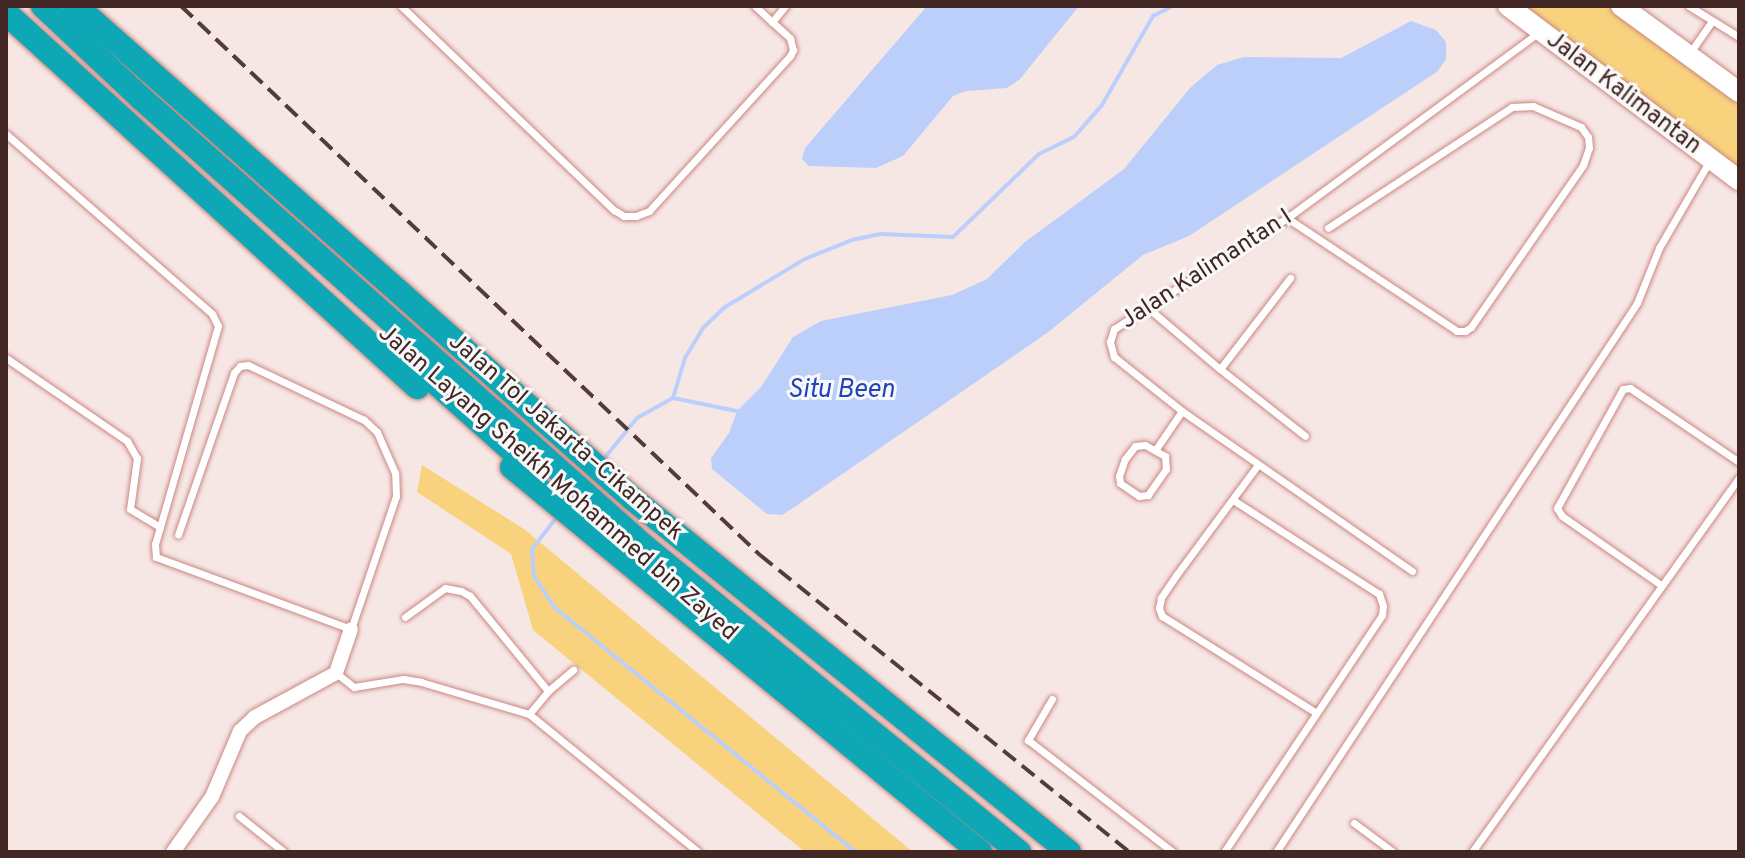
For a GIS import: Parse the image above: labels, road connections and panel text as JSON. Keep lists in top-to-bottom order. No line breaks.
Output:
{"streets":{"highway":["Jalan Tol Jakarta–Cikampek","Jalan Layang Sheikh Mohammed bin Zayed"],"street":["Jalan Kalimantan"],"lane":["Jalan Kalimantan I"]},"crossings":[["Jalan Kalimantan","Jalan Kalimantan I"]],"water":["Situ Been"]}
